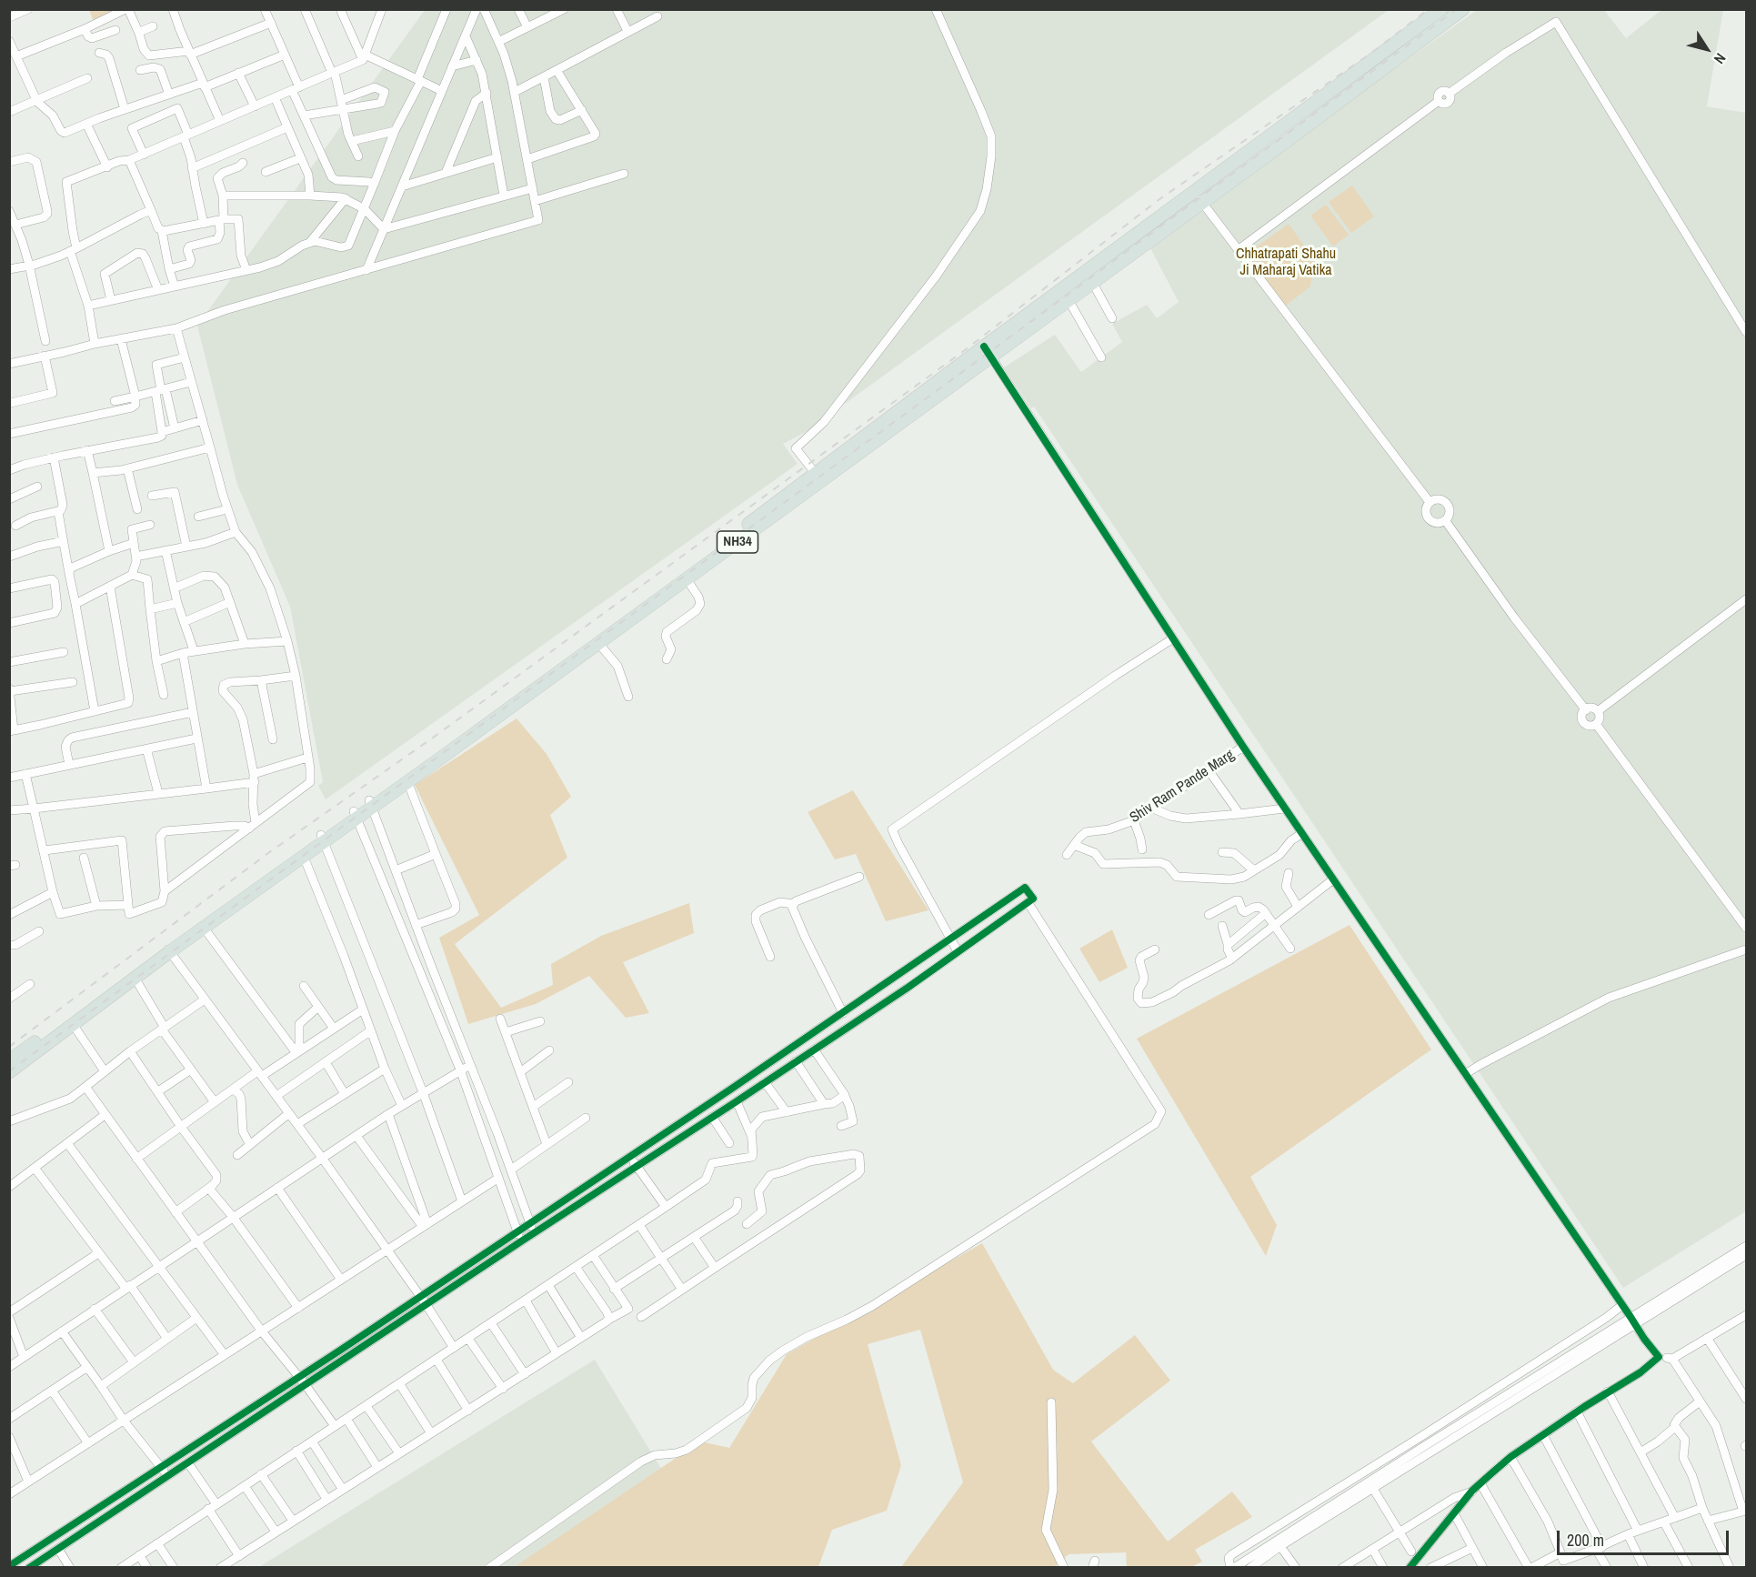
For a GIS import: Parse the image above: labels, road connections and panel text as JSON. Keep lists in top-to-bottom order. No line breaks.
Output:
{"streets":{"highway":["NH34"],"street":["Shiv Ram Pande Marg"]},"parks":["Chhatrapati Shahu Ji Maharaj Vatika"],"scale_bar":"200 m","north":"bottom right"}
